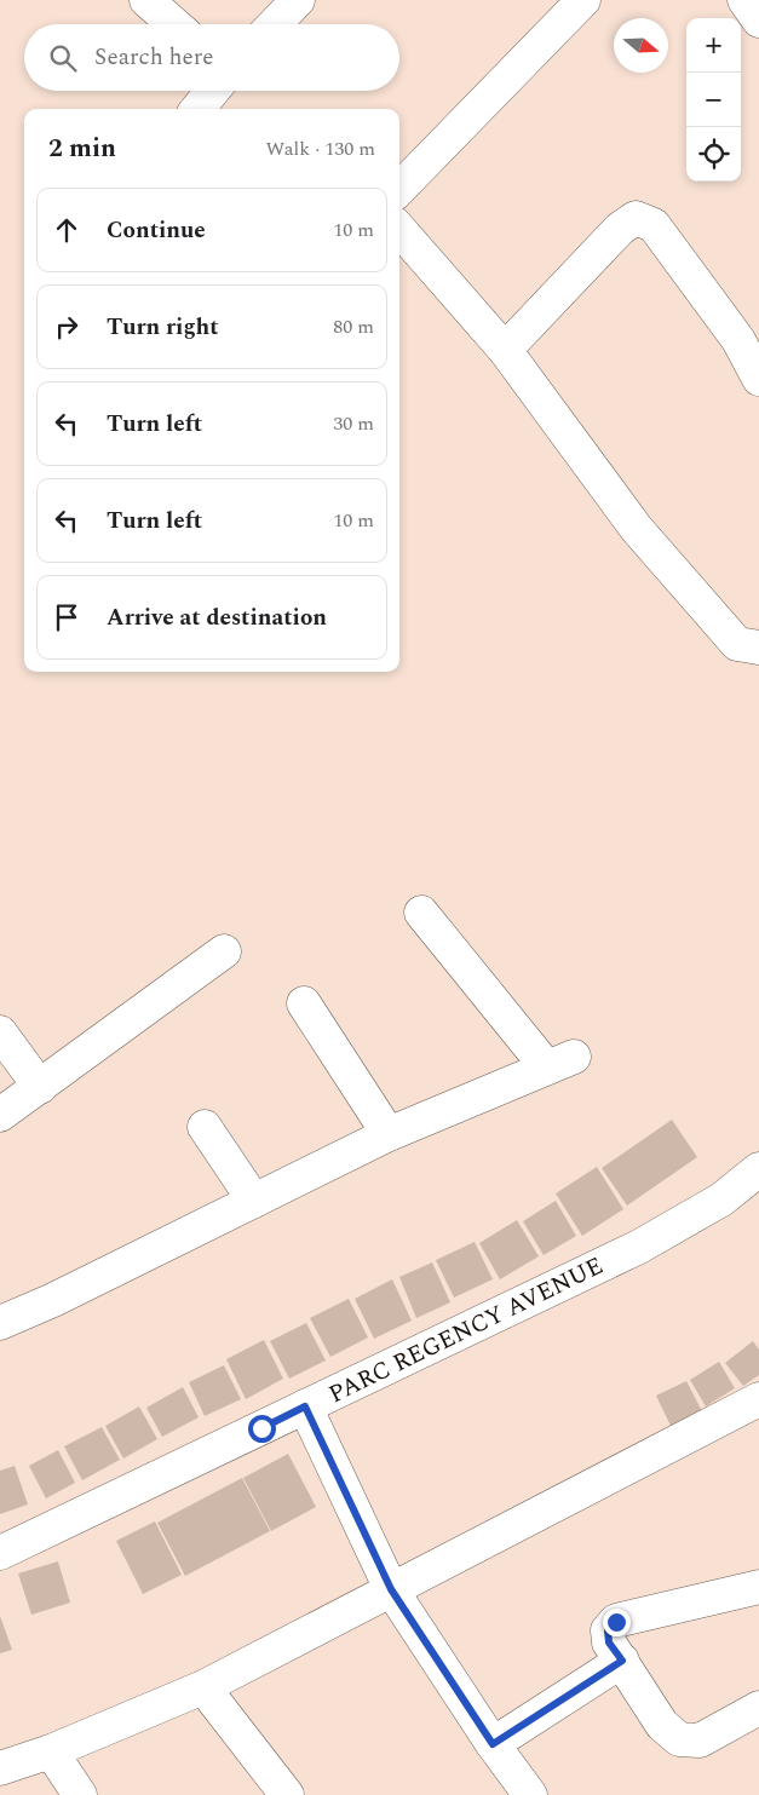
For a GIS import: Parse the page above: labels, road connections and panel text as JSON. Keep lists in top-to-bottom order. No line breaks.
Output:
{"streets":{"street":["PARC REGENCY AVENUE"]},"north":"right","page":{"map_buttons":["+","−"],"search":"Search here","heading":["2 min","Walk · 130 m"],"list":[["Continue","10 m"],["Turn right","80 m"],["Turn left","30 m"],["Turn left","10 m"],"Arrive at destination"]}}
